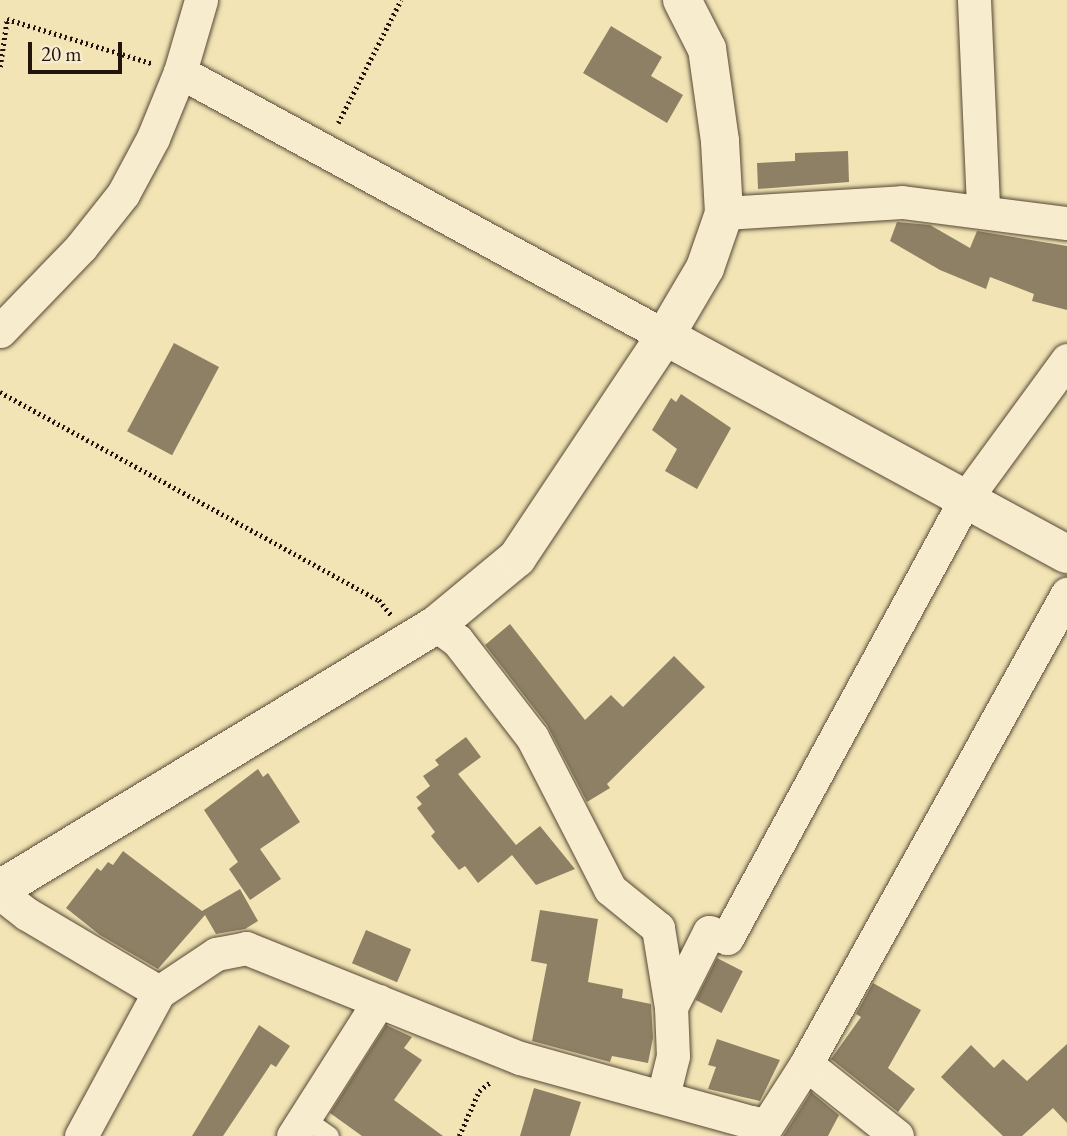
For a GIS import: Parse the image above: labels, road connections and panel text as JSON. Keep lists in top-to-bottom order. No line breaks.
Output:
{"scale_bar":"20 m"}
